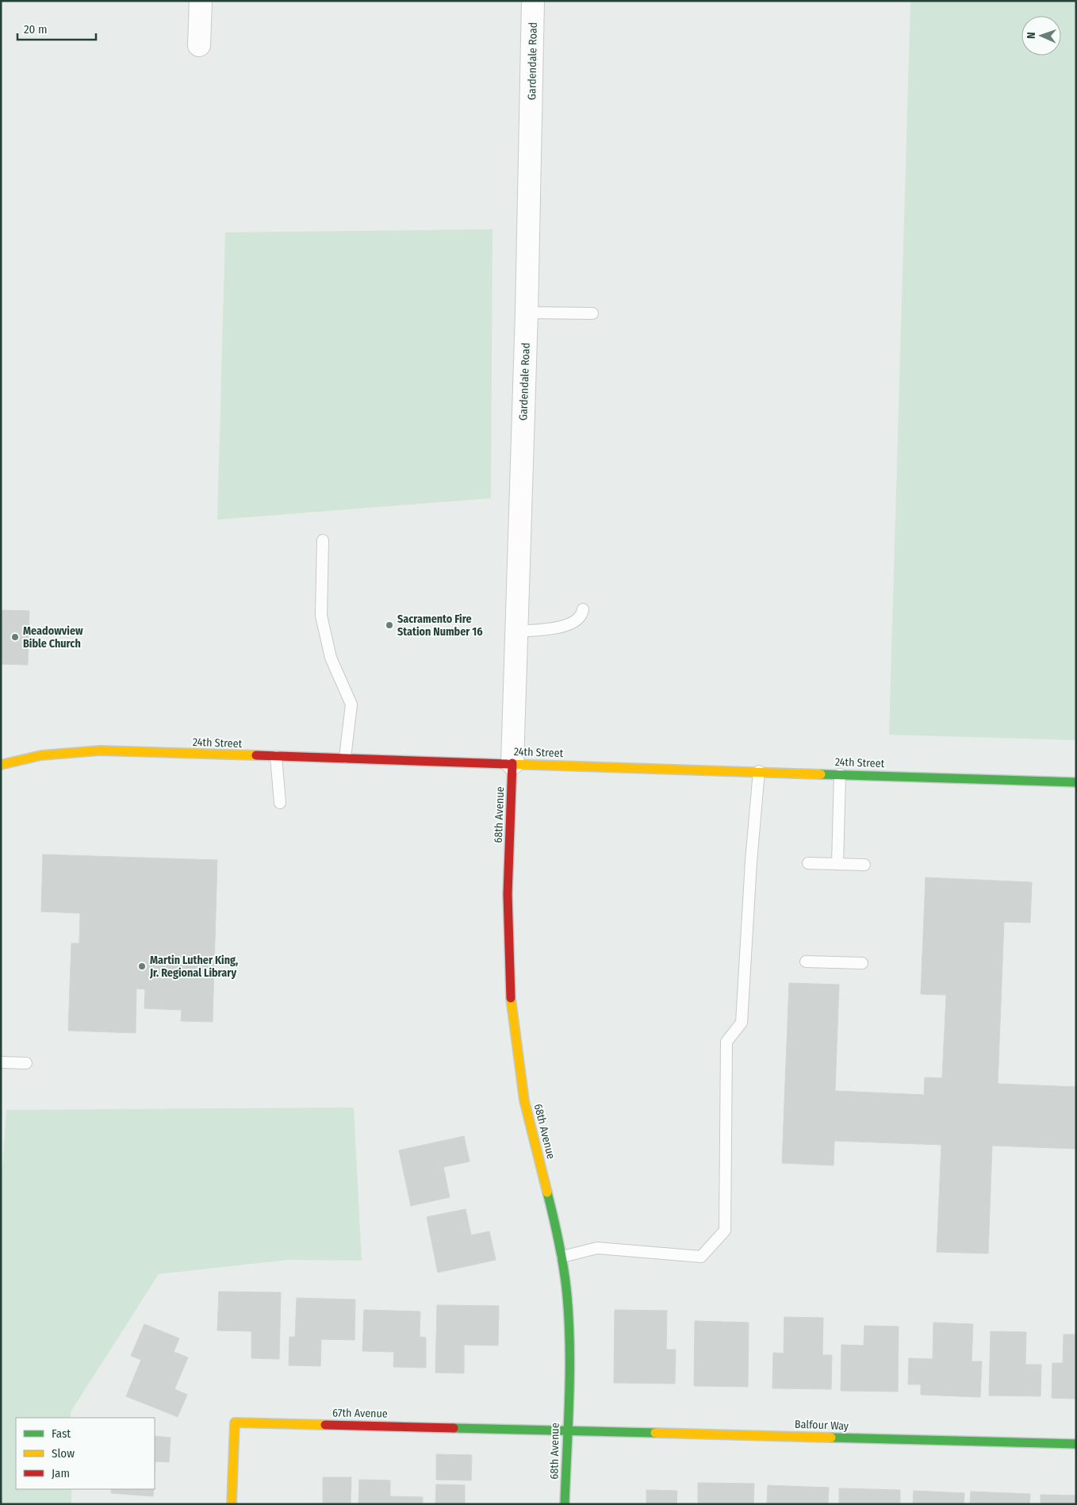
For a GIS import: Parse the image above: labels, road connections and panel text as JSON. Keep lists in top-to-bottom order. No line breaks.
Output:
{"streets":{"street":["Gardendale Road","24th Street","68th Avenue","67th Avenue","Balfour Way"]},"crossings":[["Gardendale Road","24th Street"],["Gardendale Road","68th Avenue"],["24th Street","68th Avenue"],["68th Avenue","67th Avenue"],["68th Avenue","Balfour Way"],["67th Avenue","Balfour Way"]],"places":["Sacramento Fire Station Number 16","Meadowview Bible Church","Martin Luther King, Jr. Regional Library"],"legend":["Fast","Slow","Jam"],"scale_bar":"20 m","north":"left"}
